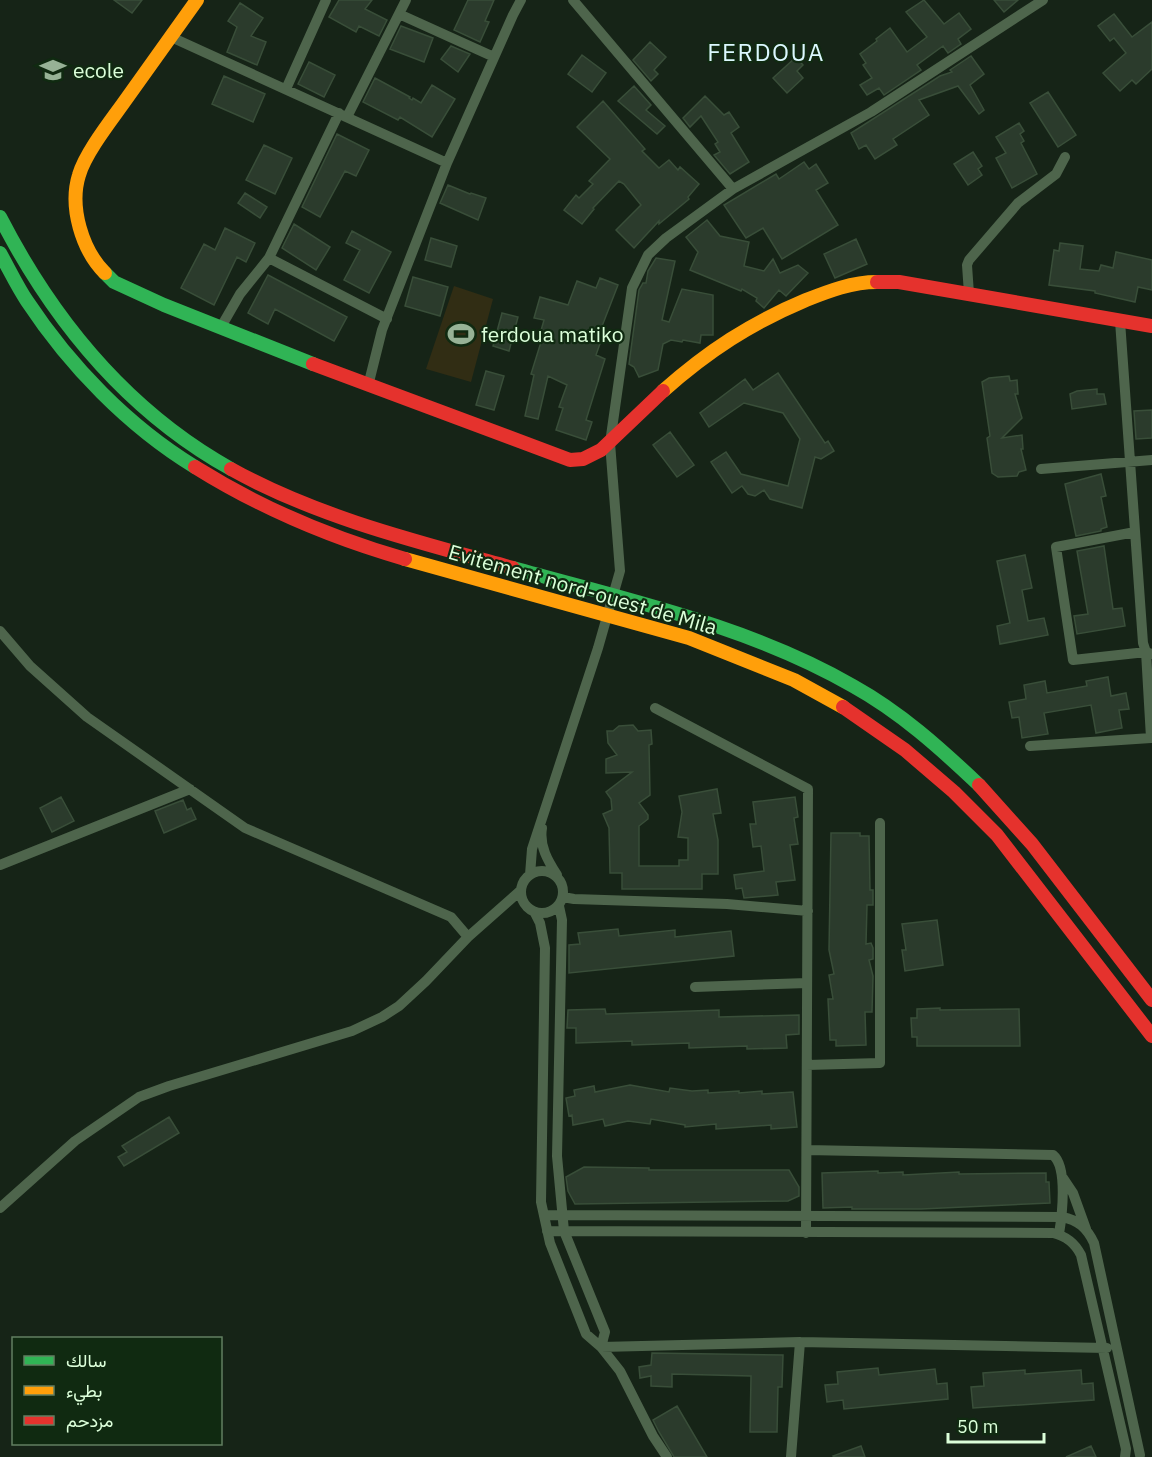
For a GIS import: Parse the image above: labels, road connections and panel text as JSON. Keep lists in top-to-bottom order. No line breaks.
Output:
{"streets":{"main road":["Evitement nord-ouest de Mila"]},"districts":["FERDOUA"],"places":{"school or university":["ecole"],"sports":["ferdoua matiko"]},"legend":["سالك","بطيء","مزدحم"],"scale_bar":"50 m"}
